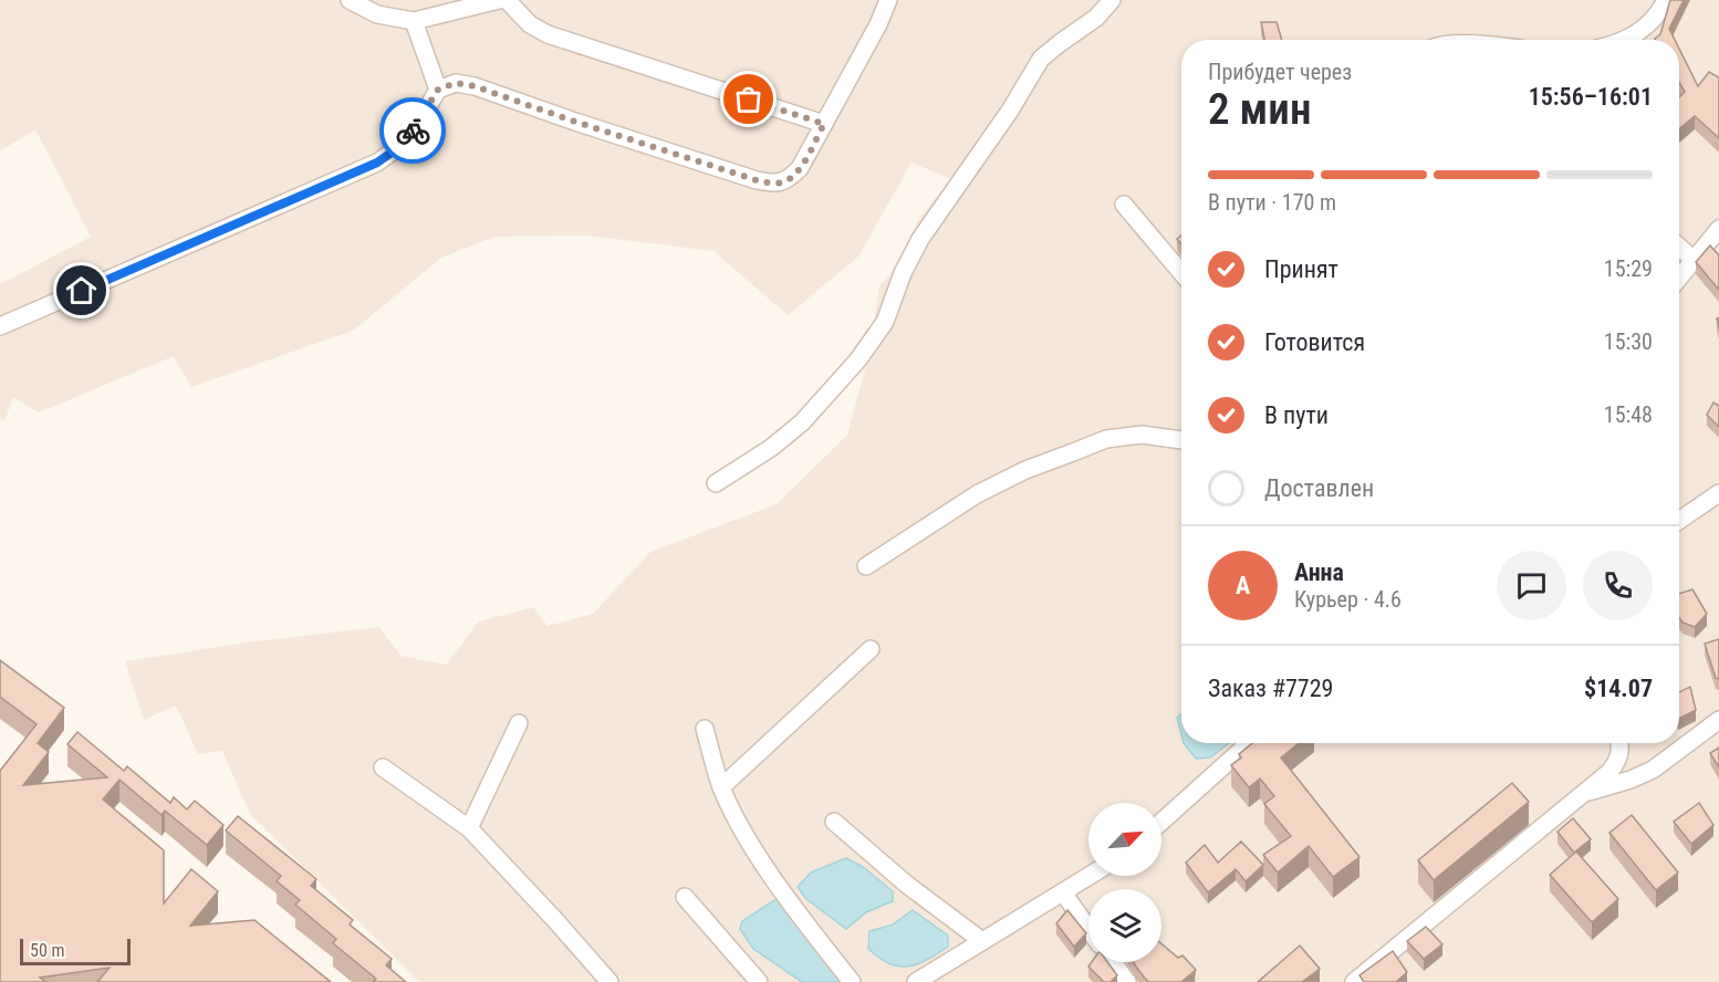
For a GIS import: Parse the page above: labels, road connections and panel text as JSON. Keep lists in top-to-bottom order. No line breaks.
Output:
{"scale_bar":"50 m","north":"top right","page":{"heading":["2 мин","Прибудет через","15:56–16:01"],"panel":["Анна","Курьер · 4.6","Заказ #7729","$14.07"],"bar":"В пути · 170 m","list":[["Принят","15:29"],["Готовится","15:30"],["В пути","15:48"],"Доставлен"],"round":"А","scale":"50 m"}}
